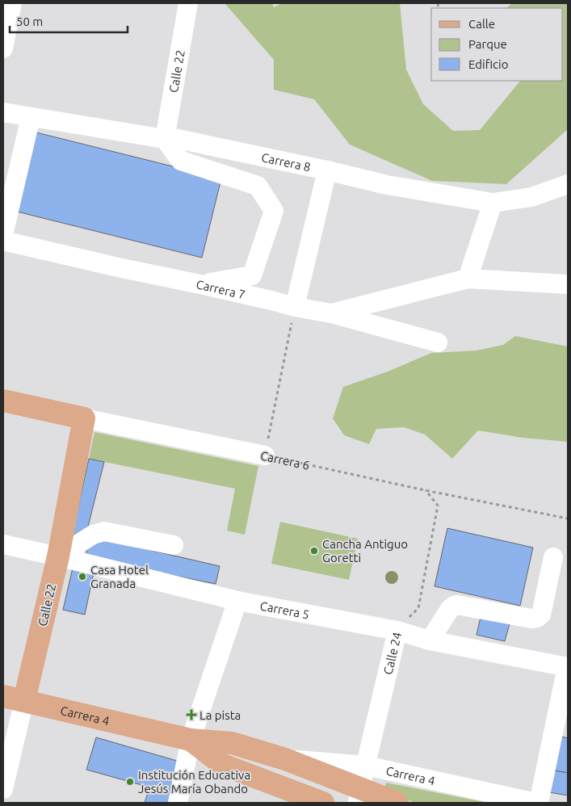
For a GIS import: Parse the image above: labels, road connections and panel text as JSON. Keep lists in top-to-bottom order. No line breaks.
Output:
{"streets":{"main road":["Calle 22","Carrera 6","Carrera 4"],"street":["Carrera 8","Carrera 7","Carrera 5","Calle 24"]},"crossings":[["Calle 22","Carrera 8"],["Calle 22","Carrera 6"],["Calle 22","Carrera 5"],["Calle 22","Carrera 4"],["Carrera 6","Calle 24"],["Carrera 5","Calle 24"],["Calle 24","Carrera 4"]],"places":{"other":["Cancha Antiguo Goretti","Casa Hotel Granada","Institución Educativa Jesús María Obando"],"health":["La pista"]},"legend":["Calle","Parque","Edificio"],"scale_bar":"50 m"}
